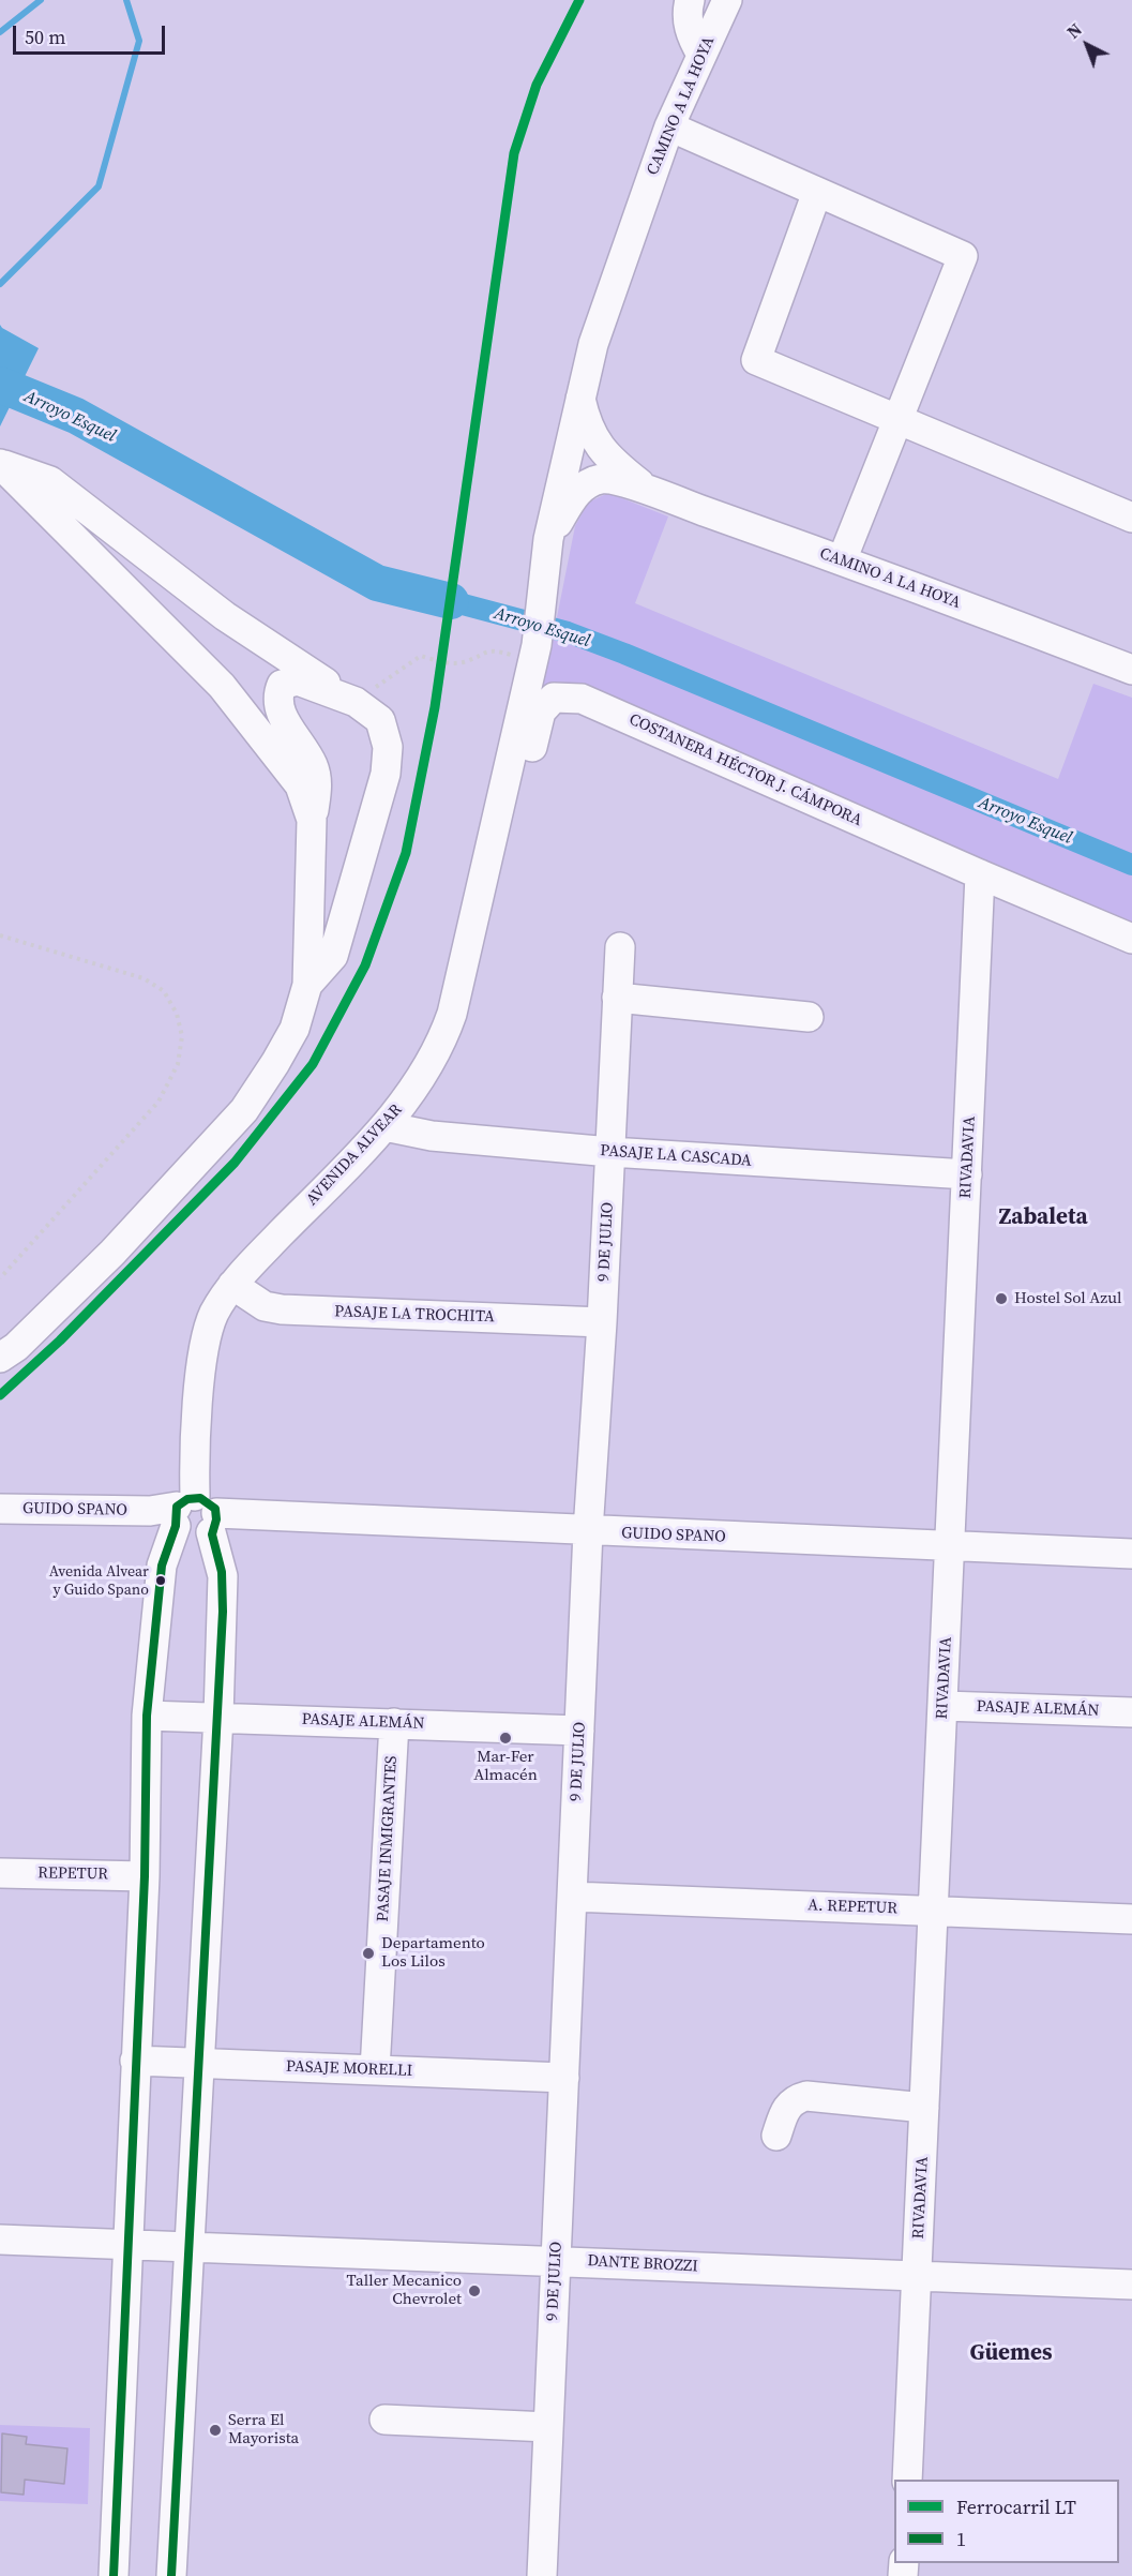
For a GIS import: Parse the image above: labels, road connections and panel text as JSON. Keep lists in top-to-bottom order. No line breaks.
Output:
{"streets":{"street":["CAMINO A LA HOYA","COSTANERA HÉCTOR J. CÁMPORA","AVENIDA ALVEAR","PASAJE LA CASCADA","RIVADAVIA","9 DE JULIO","PASAJE LA TROCHITA","GUIDO SPANO","PASAJE ALEMÁN","PASAJE INMIGRANTES","REPETUR","A. REPETUR","PASAJE MORELLI","DANTE BROZZI"]},"crossings":[["CAMINO A LA HOYA","AVENIDA ALVEAR"],["COSTANERA HÉCTOR J. CÁMPORA","AVENIDA ALVEAR"],["COSTANERA HÉCTOR J. CÁMPORA","RIVADAVIA"],["AVENIDA ALVEAR","PASAJE LA CASCADA"],["AVENIDA ALVEAR","PASAJE LA TROCHITA"],["AVENIDA ALVEAR","GUIDO SPANO"],["AVENIDA ALVEAR","PASAJE ALEMÁN"],["AVENIDA ALVEAR","REPETUR"],["AVENIDA ALVEAR","PASAJE MORELLI"],["AVENIDA ALVEAR","DANTE BROZZI"],["PASAJE LA CASCADA","RIVADAVIA"],["PASAJE LA CASCADA","9 DE JULIO"],["RIVADAVIA","GUIDO SPANO"],["RIVADAVIA","PASAJE ALEMÁN"],["RIVADAVIA","A. REPETUR"],["RIVADAVIA","DANTE BROZZI"],["9 DE JULIO","PASAJE LA TROCHITA"],["9 DE JULIO","GUIDO SPANO"],["9 DE JULIO","PASAJE ALEMÁN"],["9 DE JULIO","A. REPETUR"],["9 DE JULIO","PASAJE MORELLI"],["9 DE JULIO","DANTE BROZZI"],["PASAJE ALEMÁN","PASAJE INMIGRANTES"],["PASAJE INMIGRANTES","PASAJE MORELLI"]],"districts":["Zabaleta","Güemes"],"water":["Arroyo Esquel"],"places":["Hostel Sol Azul","Avenida Alvear y Guido Spano","Mar-Fer Almacén","Departamento Los Lilos","Taller Mecanico Chevrolet","Serra El Mayorista"],"lines":["rail line LT","transit line 1"],"legend":["Ferrocarril LT","1"],"scale_bar":"50 m","north":"top left"}
